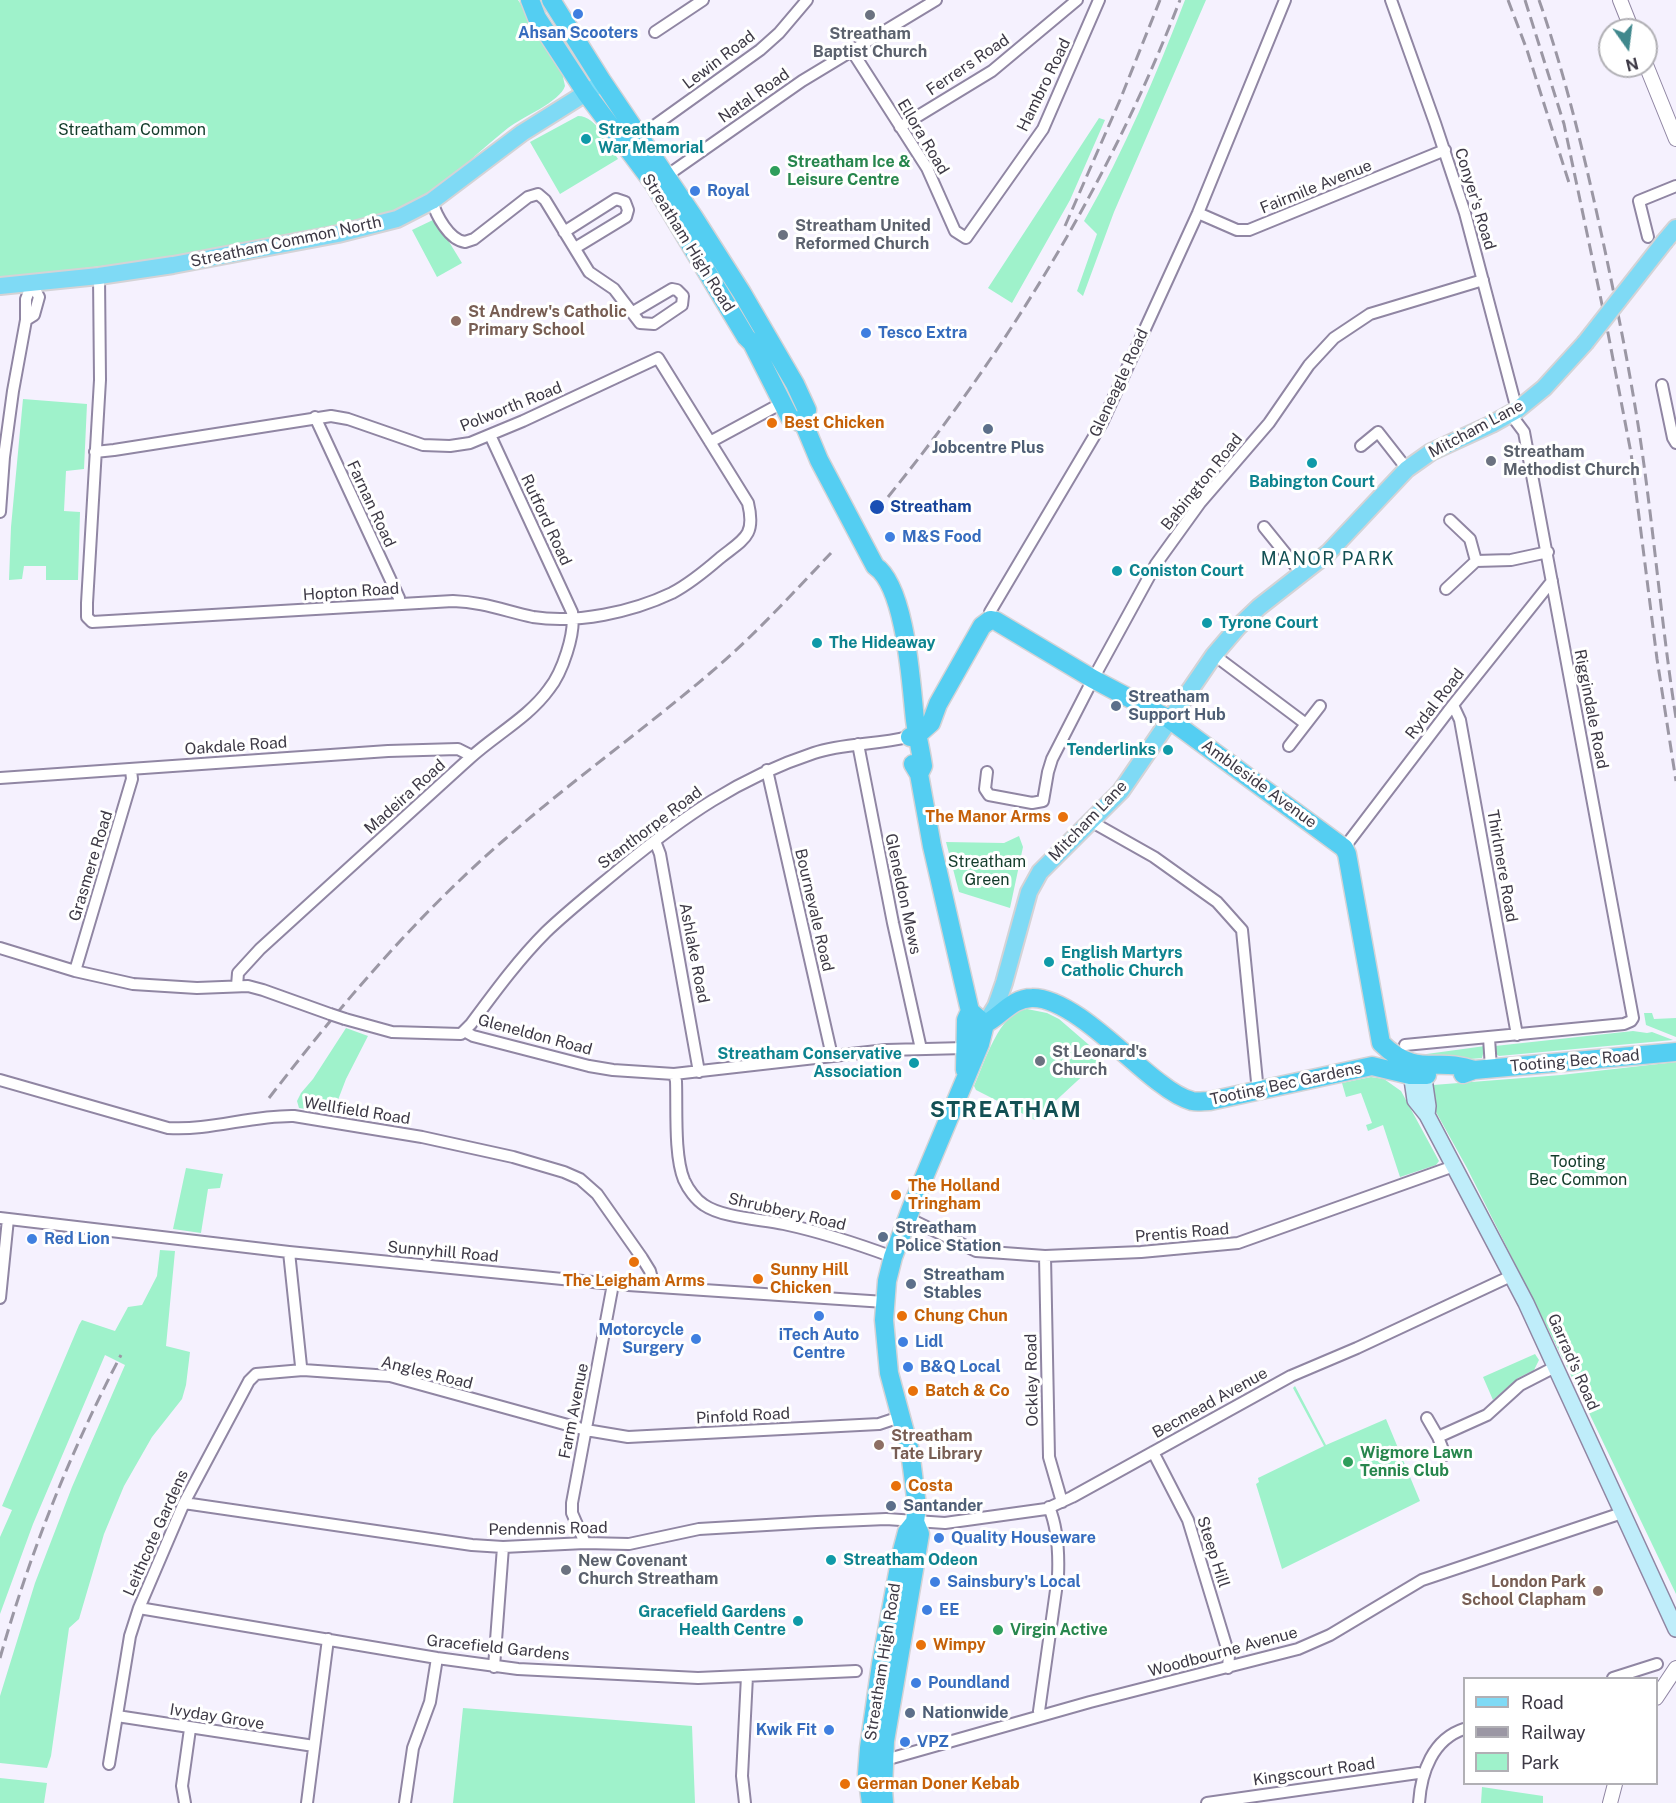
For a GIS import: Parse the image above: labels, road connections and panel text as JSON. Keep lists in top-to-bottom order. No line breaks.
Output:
{"streets":{"highway":["Streatham High Road","Gleneagle Road","Ambleside Avenue","Tooting Bec Road","Tooting Bec Gardens"],"main road":["Streatham Common North","Mitcham Lane","Garrad's Road"],"street":["Lewin Road","Ferrers Road","Hambro Road","Natal Road","Ellora Road","Fairmile Avenue","Conyer's Road","Polworth Road","Babington Road","Farnan Road","Rutford Road","Hopton Road","Rydal Road","Riggindale Road","Oakdale Road","Madeira Road","Stanthorpe Road","Grasmere Road","Thirlmere Road","Gleneldon Mews","Bournevale Road","Ashlake Road","Gleneldon Road","Wellfield Road","Shrubbery Road","Prentis Road","Sunnyhill Road","Angles Road","Ockley Road","Becmead Avenue","Farm Avenue","Pinfold Road","Pendennis Road","Leithcote Gardens","Steep Hill","Gracefield Gardens","Woodbourne Avenue","Ivyday Grove","Kingscourt Road"]},"crossings":[["Lewin Road","Streatham High Road"],["Ferrers Road","Ellora Road"],["Hambro Road","Ellora Road"],["Natal Road","Ellora Road"],["Natal Road","Streatham High Road"],["Fairmile Avenue","Conyer's Road"],["Fairmile Avenue","Gleneagle Road"],["Conyer's Road","Mitcham Lane"],["Conyer's Road","Babington Road"],["Conyer's Road","Riggindale Road"],["Streatham Common North","Streatham High Road"],["Streatham Common North","Hopton Road"],["Streatham High Road","Gleneagle Road"],["Streatham High Road","Mitcham Lane"],["Streatham High Road","Stanthorpe Road"],["Streatham High Road","Gleneldon Road"],["Streatham High Road","Shrubbery Road"],["Streatham High Road","Prentis Road"],["Streatham High Road","Sunnyhill Road"],["Streatham High Road","Becmead Avenue"],["Streatham High Road","Pinfold Road"],["Streatham High Road","Pendennis Road"],["Streatham High Road","Woodbourne Avenue"],["Gleneagle Road","Ambleside Avenue"],["Gleneagle Road","Stanthorpe Road"],["Polworth Road","Farnan Road"],["Polworth Road","Rutford Road"],["Polworth Road","Hopton Road"],["Mitcham Lane","Riggindale Road"],["Mitcham Lane","Ambleside Avenue"],["Babington Road","Ambleside Avenue"],["Farnan Road","Hopton Road"],["Rutford Road","Hopton Road"],["Rutford Road","Madeira Road"],["Hopton Road","Madeira Road"],["Rydal Road","Riggindale Road"],["Rydal Road","Ambleside Avenue"],["Rydal Road","Thirlmere Road"],["Riggindale Road","Tooting Bec Gardens"],["Oakdale Road","Madeira Road"],["Oakdale Road","Grasmere Road"],["Madeira Road","Gleneldon Road"],["Stanthorpe Road","Gleneldon Mews"],["Stanthorpe Road","Bournevale Road"],["Stanthorpe Road","Ashlake Road"],["Stanthorpe Road","Gleneldon Road"],["Grasmere Road","Gleneldon Road"],["Thirlmere Road","Tooting Bec Gardens"],["Gleneldon Mews","Gleneldon Road"],["Bournevale Road","Gleneldon Road"],["Ashlake Road","Gleneldon Road"],["Gleneldon Road","Shrubbery Road"],["Tooting Bec Road","Tooting Bec Gardens"],["Tooting Bec Road","Garrad's Road"],["Tooting Bec Gardens","Garrad's Road"],["Wellfield Road","Sunnyhill Road"],["Prentis Road","Garrad's Road"],["Prentis Road","Ockley Road"],["Sunnyhill Road","Farm Avenue"],["Garrad's Road","Becmead Avenue"],["Garrad's Road","Woodbourne Avenue"],["Angles Road","Farm Avenue"],["Angles Road","Pinfold Road"],["Angles Road","Leithcote Gardens"],["Ockley Road","Becmead Avenue"],["Becmead Avenue","Pendennis Road"],["Becmead Avenue","Steep Hill"],["Farm Avenue","Pinfold Road"],["Farm Avenue","Pendennis Road"],["Pendennis Road","Leithcote Gardens"],["Leithcote Gardens","Gracefield Gardens"],["Leithcote Gardens","Ivyday Grove"],["Steep Hill","Woodbourne Avenue"]],"districts":["MANOR PARK","STREATHAM"],"parks":["Streatham Common","Streatham Green","Tooting Bec Common"],"places":["Ahsan Scooters","Streatham Baptist Church","Streatham War Memorial","Streatham Ice & Leisure Centre","Royal","Streatham United Reformed Church","St Andrew's Catholic Primary School","Tesco Extra","Best Chicken","Jobcentre Plus","Streatham Methodist Church","Babington Court","Streatham","M&S Food","Coniston Court","Tyrone Court","The Hideaway","Streatham Support Hub","Tenderlinks","The Manor Arms","English Martyrs Catholic Church","St Leonard's Church","Streatham Conservative Association","The Holland Tringham","Streatham Police Station","Red Lion","The Leigham Arms","Sunny Hill Chicken","Streatham Stables","iTech Auto Centre","Chung Chun","Motorcycle Surgery","Lidl","B&Q Local","Batch & Co","Streatham Tate Library","Wigmore Lawn Tennis Club","Costa","Santander","Quality Houseware","Streatham Odeon","New Covenant Church Streatham","Sainsbury's Local","London Park School Clapham","EE","Gracefield Gardens Health Centre","Virgin Active","Wimpy","Poundland","Nationwide","Kwik Fit","VPZ","German Doner Kebab"],"legend":["Road","Railway","Park"],"north":"bottom"}
